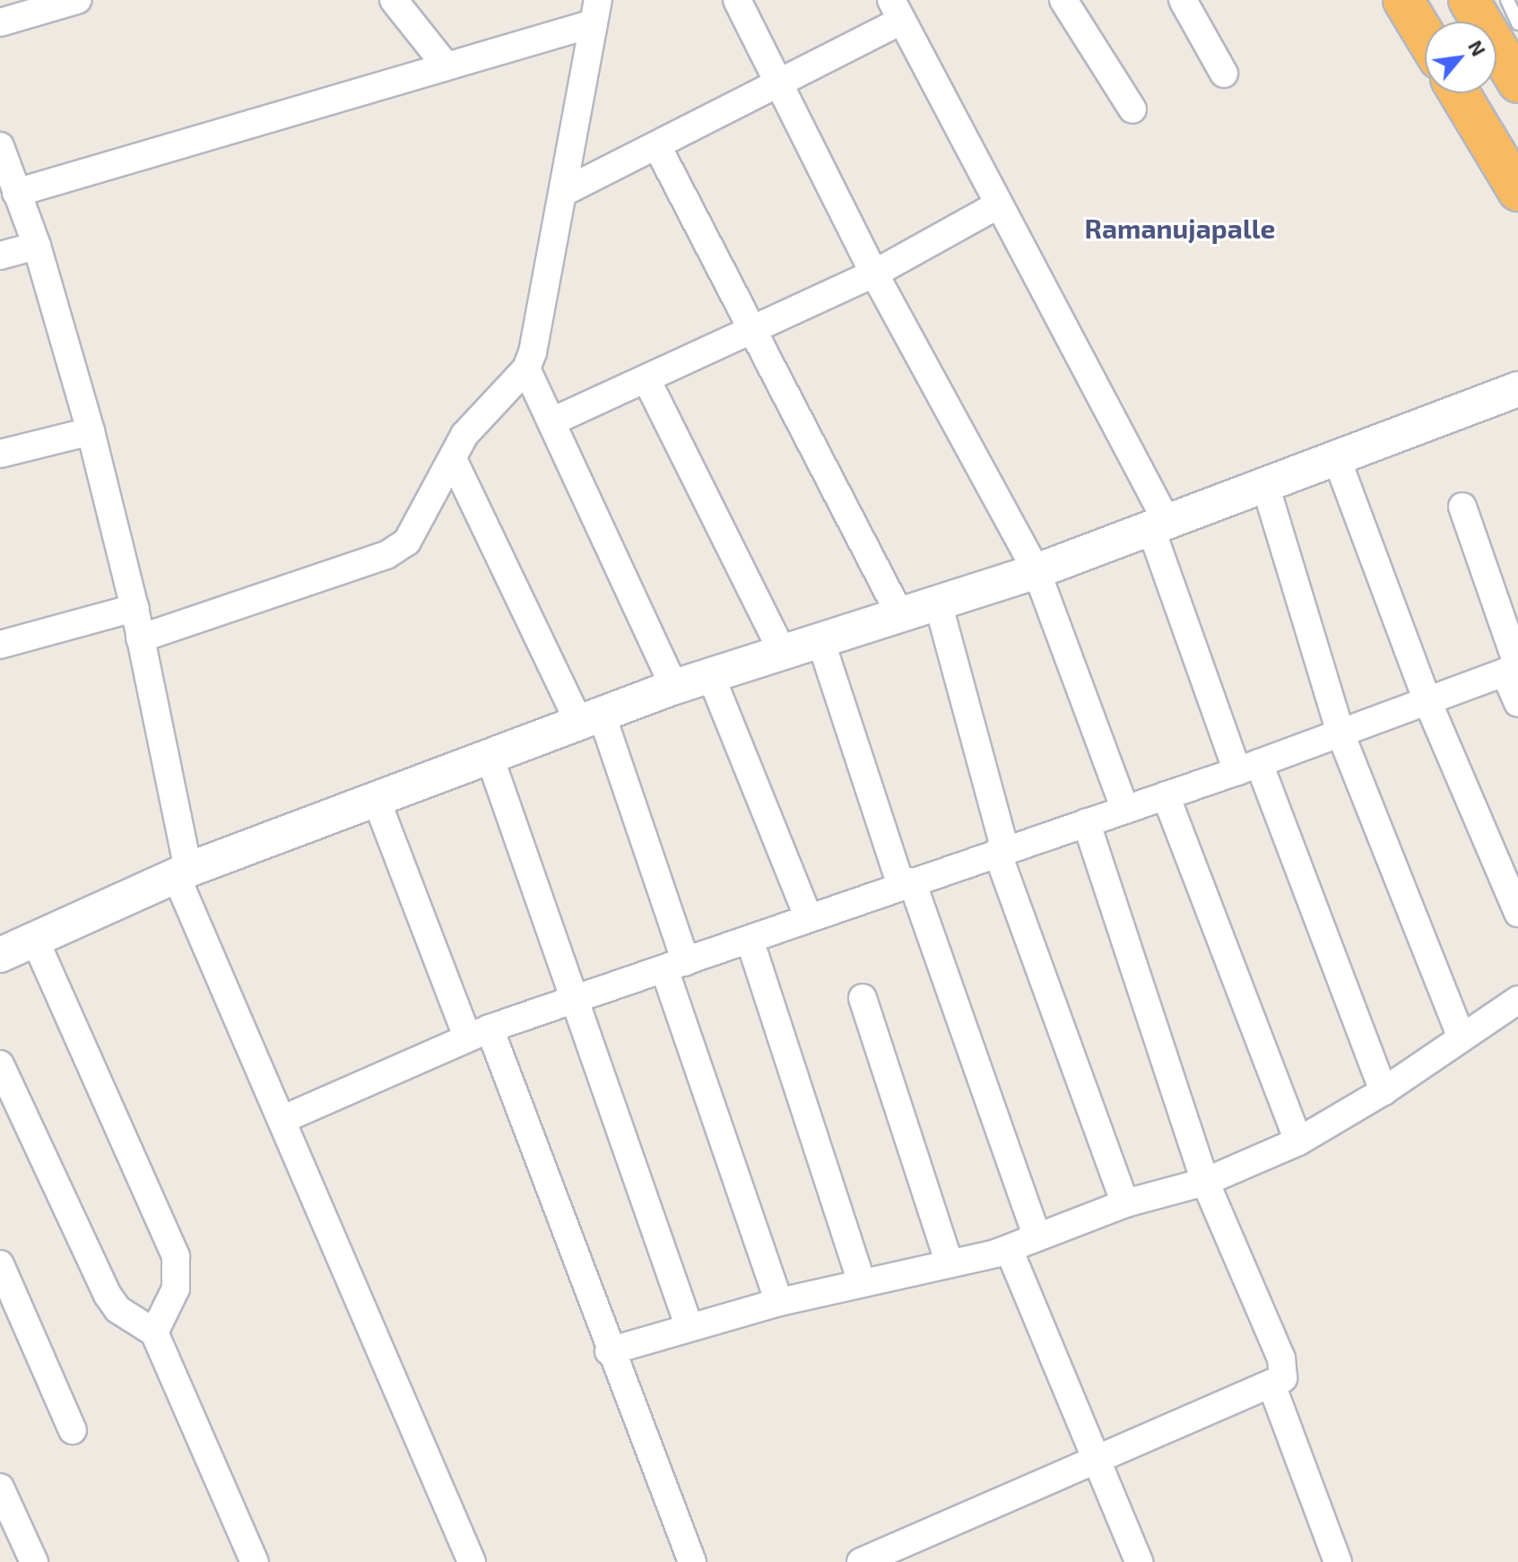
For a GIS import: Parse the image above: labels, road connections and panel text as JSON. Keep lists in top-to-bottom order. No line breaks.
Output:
{"districts":["Ramanujapalle"],"north":"top right"}
